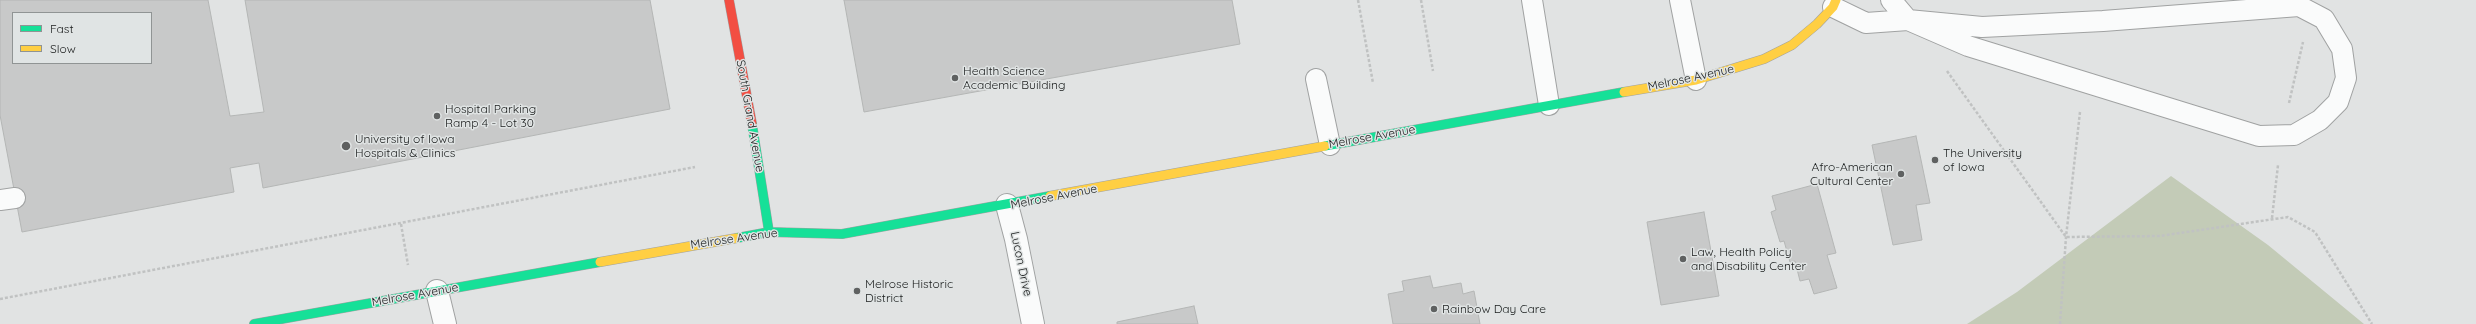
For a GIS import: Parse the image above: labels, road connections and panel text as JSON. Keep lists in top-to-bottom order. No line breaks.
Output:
{"streets":{"main road":["Melrose Avenue","South Grand Avenue"],"street":["Lucon Drive"]},"crossings":[["Melrose Avenue","South Grand Avenue"],["Melrose Avenue","Lucon Drive"]],"places":["Health Science Academic Building","Hospital Parking Ramp 4 - Lot 30","University of Iowa Hospitals & Clinics","The University of Iowa","Afro-American Cultural Center","Law, Health Policy and Disability Center","Melrose Historic District","Rainbow Day Care"],"legend":["Fast","Slow"]}
